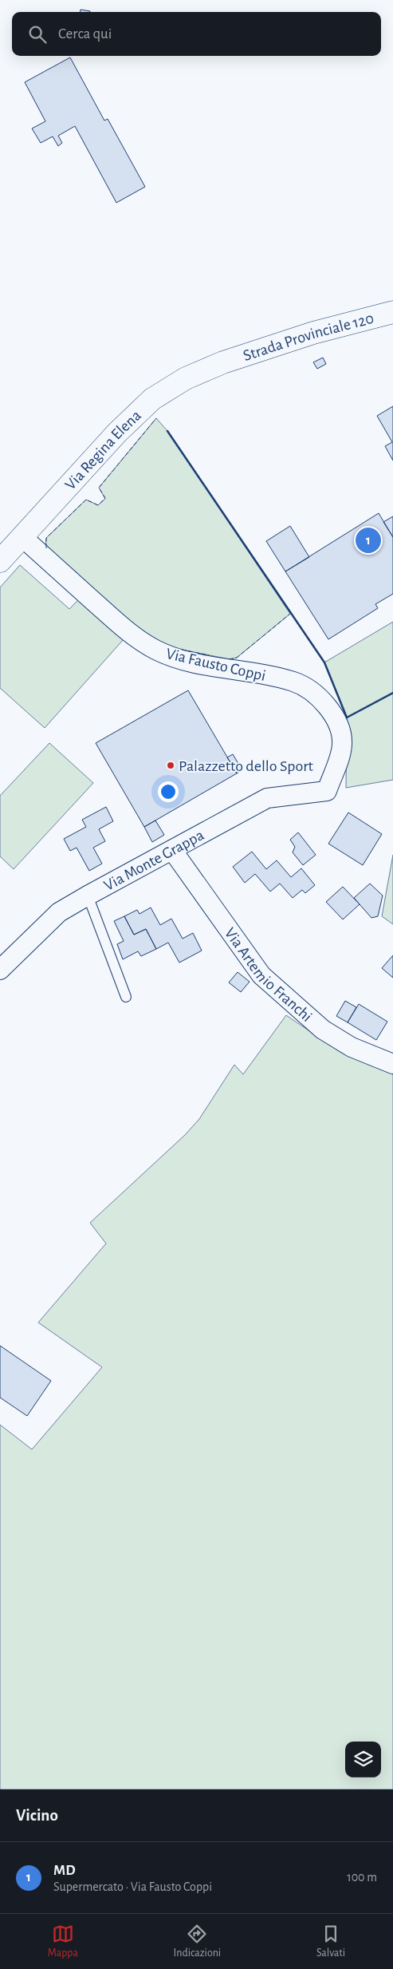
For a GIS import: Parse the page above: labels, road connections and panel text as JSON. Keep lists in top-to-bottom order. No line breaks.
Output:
{"streets":{"street":["Strada Provinciale 120","Via Regina Elena","Via Fausto Coppi","Via Monte Grappa","Via Artemio Franchi"]},"crossings":[["Strada Provinciale 120","Via Regina Elena"],["Via Regina Elena","Via Fausto Coppi"],["Via Fausto Coppi","Via Monte Grappa"],["Via Monte Grappa","Via Artemio Franchi"]],"places":["Palazzetto dello Sport"],"page":{"search":"Cerca qui","pins":"1","heading":"Vicino","list":[{"mark":"1","name":"MD","note":"Supermercato · Via Fausto Coppi","value":"100 m"}],"nav":["Mappa","Indicazioni","Salvati"]}}
